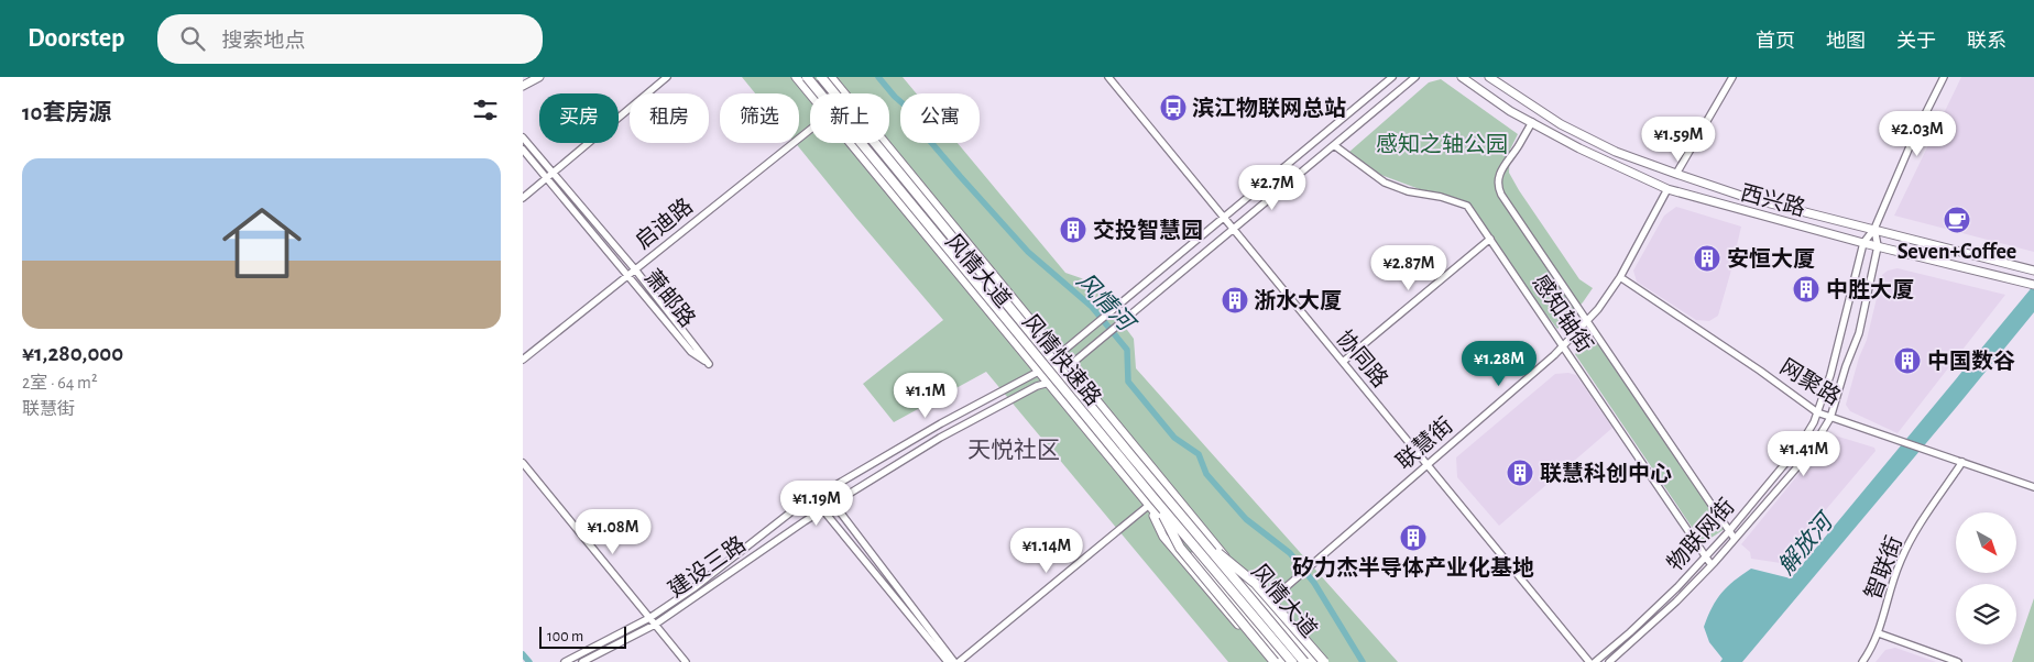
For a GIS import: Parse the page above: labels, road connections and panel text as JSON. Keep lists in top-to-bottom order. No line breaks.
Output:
{"streets":{"highway":["风情快速路"],"main road":["西兴路","风情大道"],"street":["启迪路","萧邮路","感知轴街","协同路","网聚路","联慧街","物联网街","建设三路","智联街"]},"crossings":[["西兴路","感知轴街"],["西兴路","联慧街"],["西兴路","物联网街"],["启迪路","萧邮路"],["风情大道","风情快速路"],["风情大道","联慧街"],["风情大道","建设三路"],["感知轴街","联慧街"],["感知轴街","物联网街"],["协同路","联慧街"],["协同路","建设三路"],["网聚路","联慧街"],["网聚路","物联网街"],["网聚路","智联街"]],"districts":["天悦社区"],"water":["风情河","解放河"],"parks":["感知之轴公园"],"places":{"bus stop":["滨江物联网总站"],"cafe":["Seven+Coffee"],"building":["交投智慧园","安恒大厦","中胜大厦","浙水大厦","中国数谷","联慧科创中心","矽力杰半导体产业化基地"]},"scale_bar":"100 m","north":"bottom right","page":{"header":"Doorstep","search":"搜索地点","nav":["首页","地图","关于","联系"],"heading":"10套房源","chip":["买房","租房","筛选","新上","公寓"],"price":["¥2.03M","¥1.59M","¥2.7M","¥2.87M","¥1.28M","¥1.1M","¥1.41M","¥1.19M","¥1.08M","¥1.14M"],"list":[{"name":"¥1,280,000","note":"2室 · 64 m² · 联慧街"}],"scale":"100 m"}}
